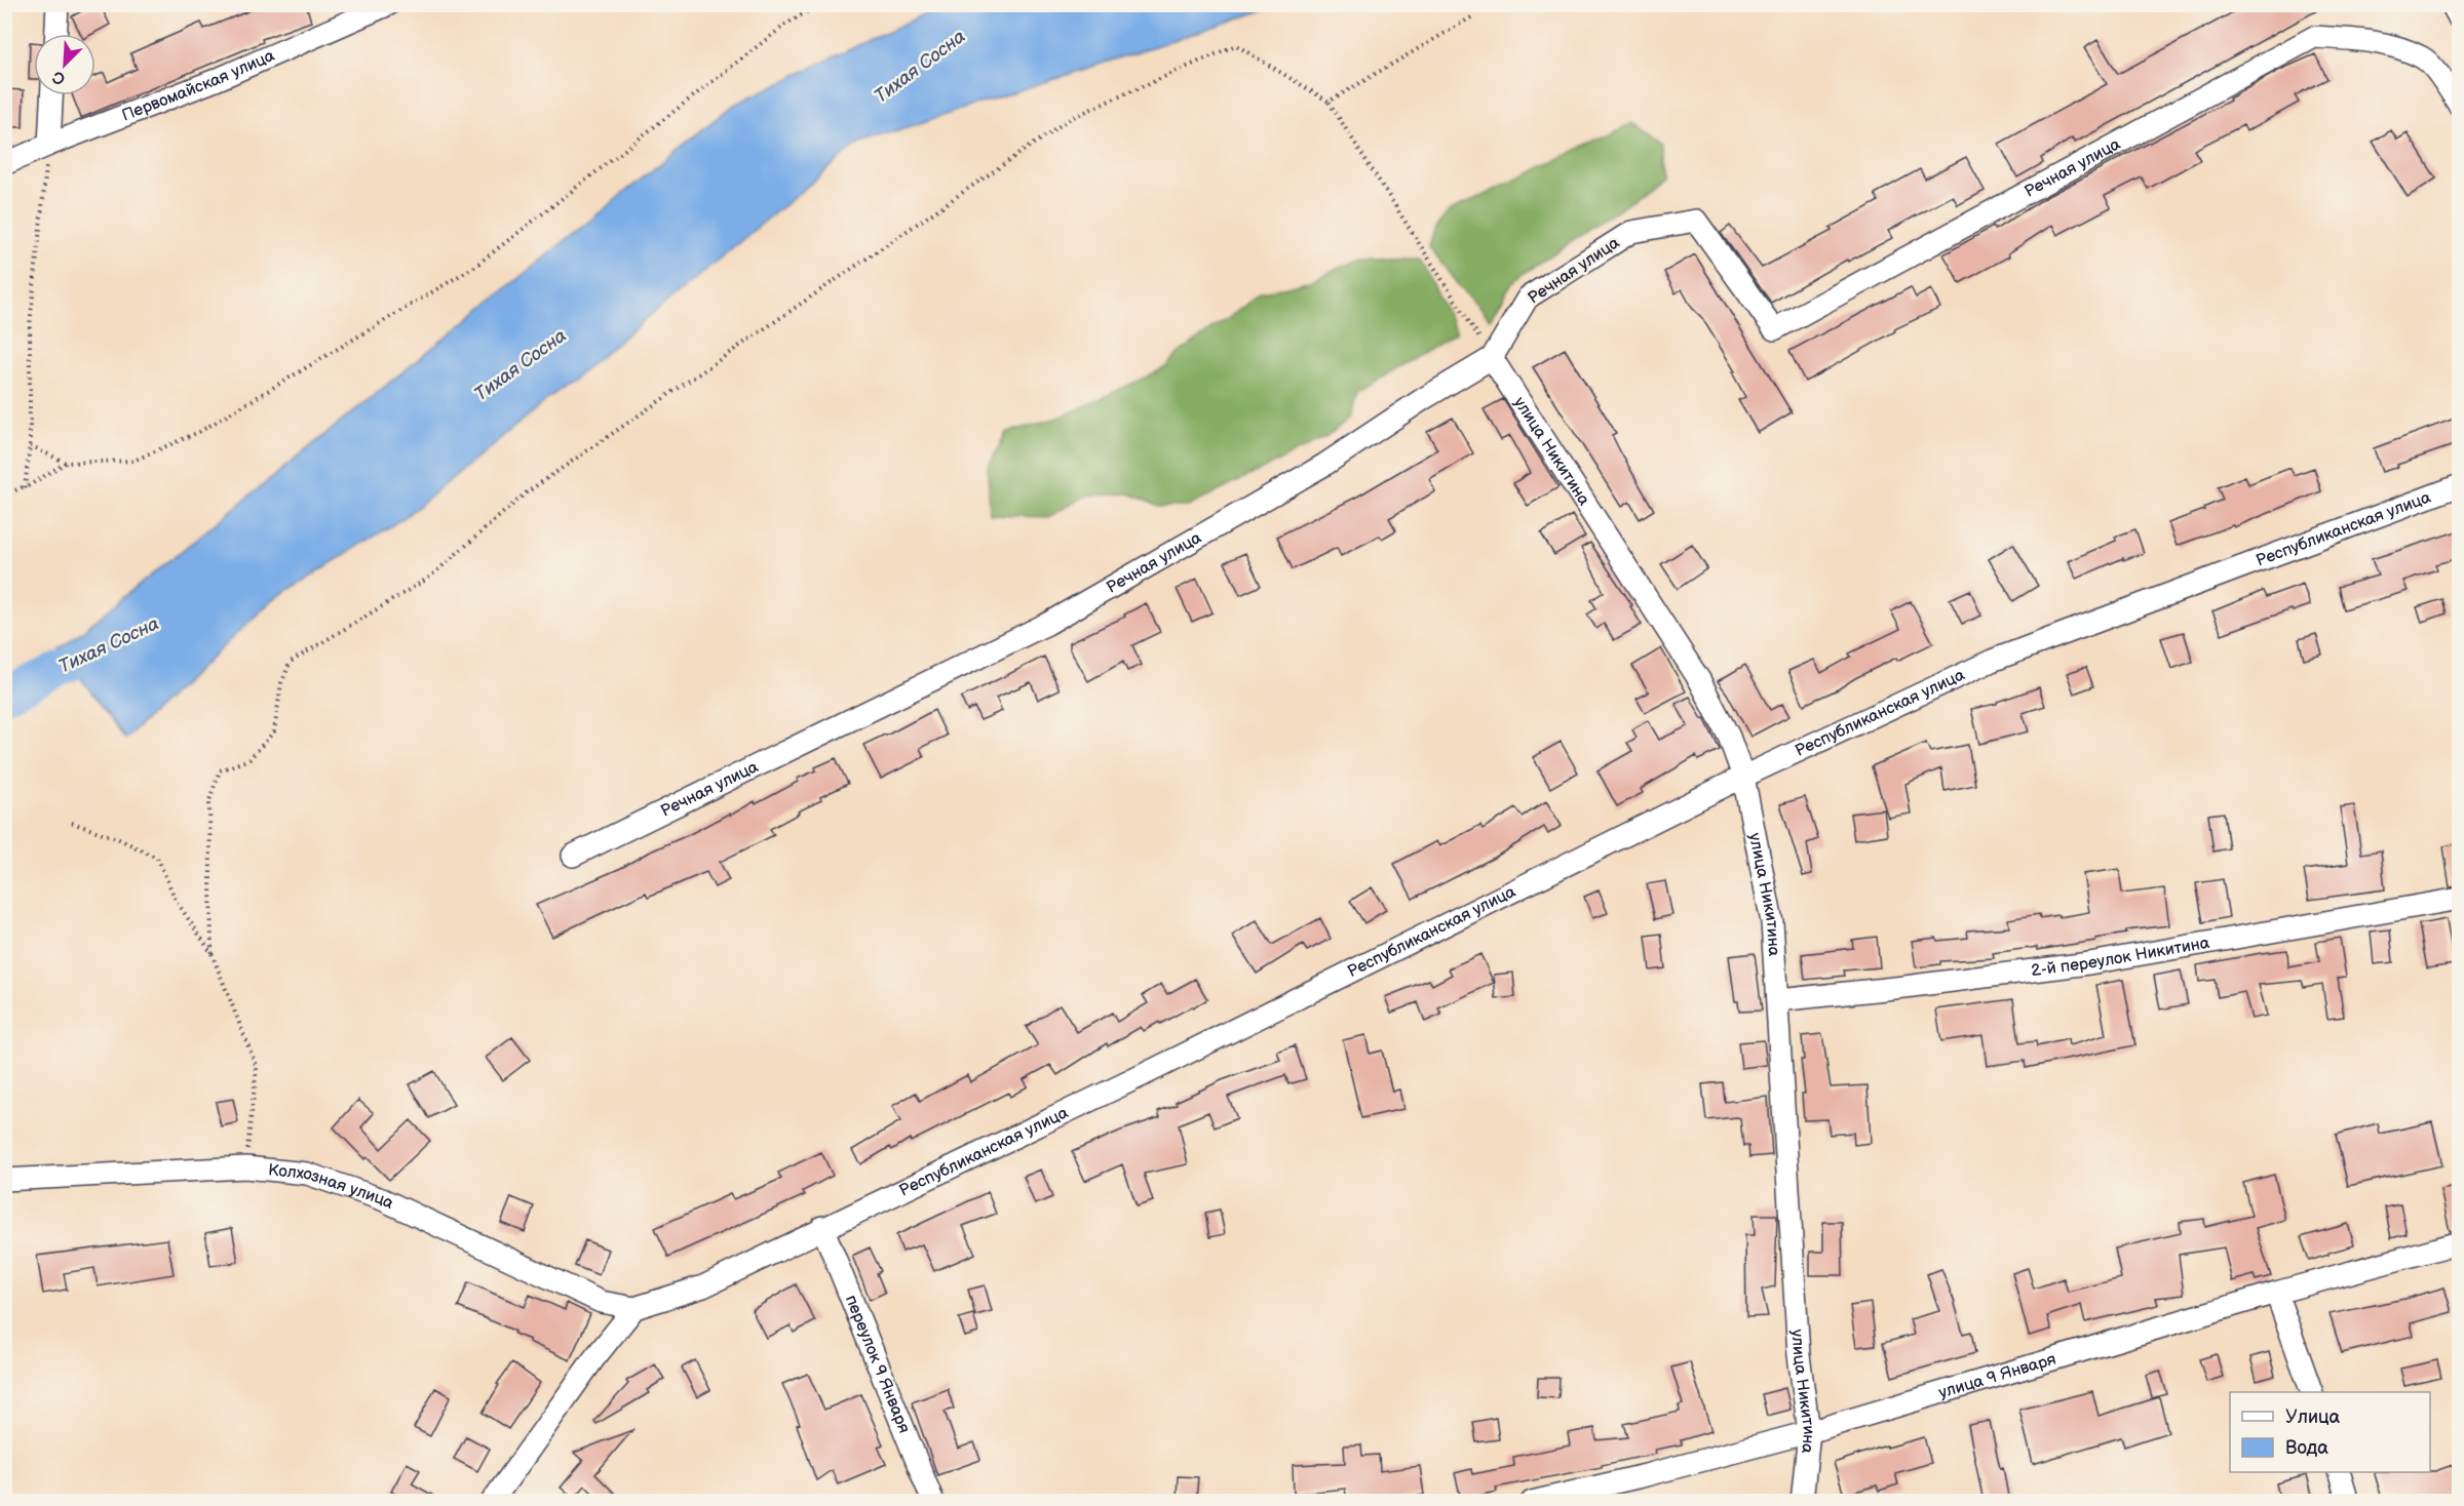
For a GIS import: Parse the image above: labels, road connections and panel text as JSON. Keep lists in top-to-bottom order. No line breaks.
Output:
{"streets":{"street":["Первомайская улица","Речная улица","улица Никитина","Республиканская улица","2-й переулок Никитина","Колхозная улица","переулок 9 Января","улица 9 Января"]},"crossings":[["Речная улица","улица Никитина"],["улица Никитина","Республиканская улица"],["улица Никитина","2-й переулок Никитина"],["улица Никитина","улица 9 Января"],["Республиканская улица","Колхозная улица"],["Республиканская улица","переулок 9 Января"]],"water":["Тихая Сосна"],"legend":["Улица","Вода"],"north":"bottom left"}
